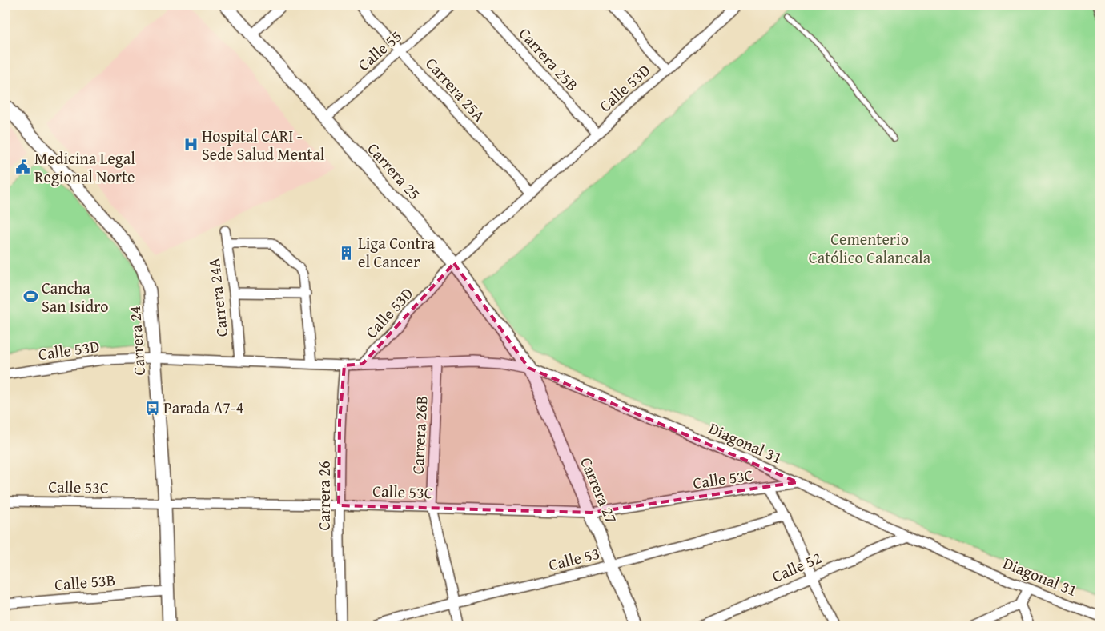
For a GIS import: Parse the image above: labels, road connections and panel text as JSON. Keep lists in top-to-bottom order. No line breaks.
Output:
{"streets":{"street":["Calle 55","Carrera 25B","Calle 53D","Carrera 25A","Carrera 25","Carrera 24A","Carrera 24","Carrera 26B","Diagonal 31","Calle 53C","Carrera 27","Carrera 26","Calle 53","Calle 52","Calle 53B"]},"crossings":[["Calle 55","Carrera 25A"],["Calle 55","Carrera 25"],["Carrera 25B","Calle 53D"],["Calle 53D","Carrera 25A"],["Calle 53D","Carrera 25"],["Calle 53D","Carrera 24A"],["Calle 53D","Carrera 24"],["Calle 53D","Diagonal 31"],["Calle 53D","Carrera 26"],["Carrera 25","Diagonal 31"],["Carrera 25","Carrera 27"],["Carrera 24","Calle 53C"],["Carrera 24","Calle 53B"],["Carrera 26B","Diagonal 31"],["Carrera 26B","Calle 53C"],["Carrera 26B","Calle 53"],["Diagonal 31","Calle 53C"],["Diagonal 31","Carrera 27"],["Diagonal 31","Calle 52"],["Calle 53C","Carrera 27"],["Calle 53C","Carrera 26"],["Carrera 27","Calle 53"]],"parks":["Cementerio Católico Calancala"],"places":{"hospital":["Hospital CARI - Sede Salud Mental"],"public building":["Medicina Legal Regional Norte"],"building":["Liga Contra el Cancer"],"sports":["Cancha San Isidro"],"bus stop":["Parada A7-4"]}}
